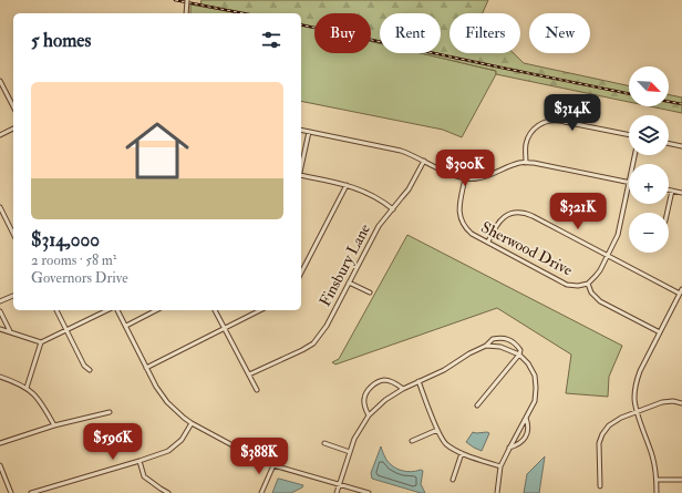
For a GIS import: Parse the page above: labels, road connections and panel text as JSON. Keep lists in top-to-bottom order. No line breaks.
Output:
{"streets":{"street":["Sherwood Drive","Finsbury Lane"]},"north":"bottom right","page":{"chip":["Buy","Rent","Filters","New"],"heading":"5 homes","map_buttons":["+","−"],"list":[{"name":"$314,000","note":"2 rooms · 58 m² · Governors Drive"}],"price":["$314K","$300K","$321K","$596K","$388K"]}}
